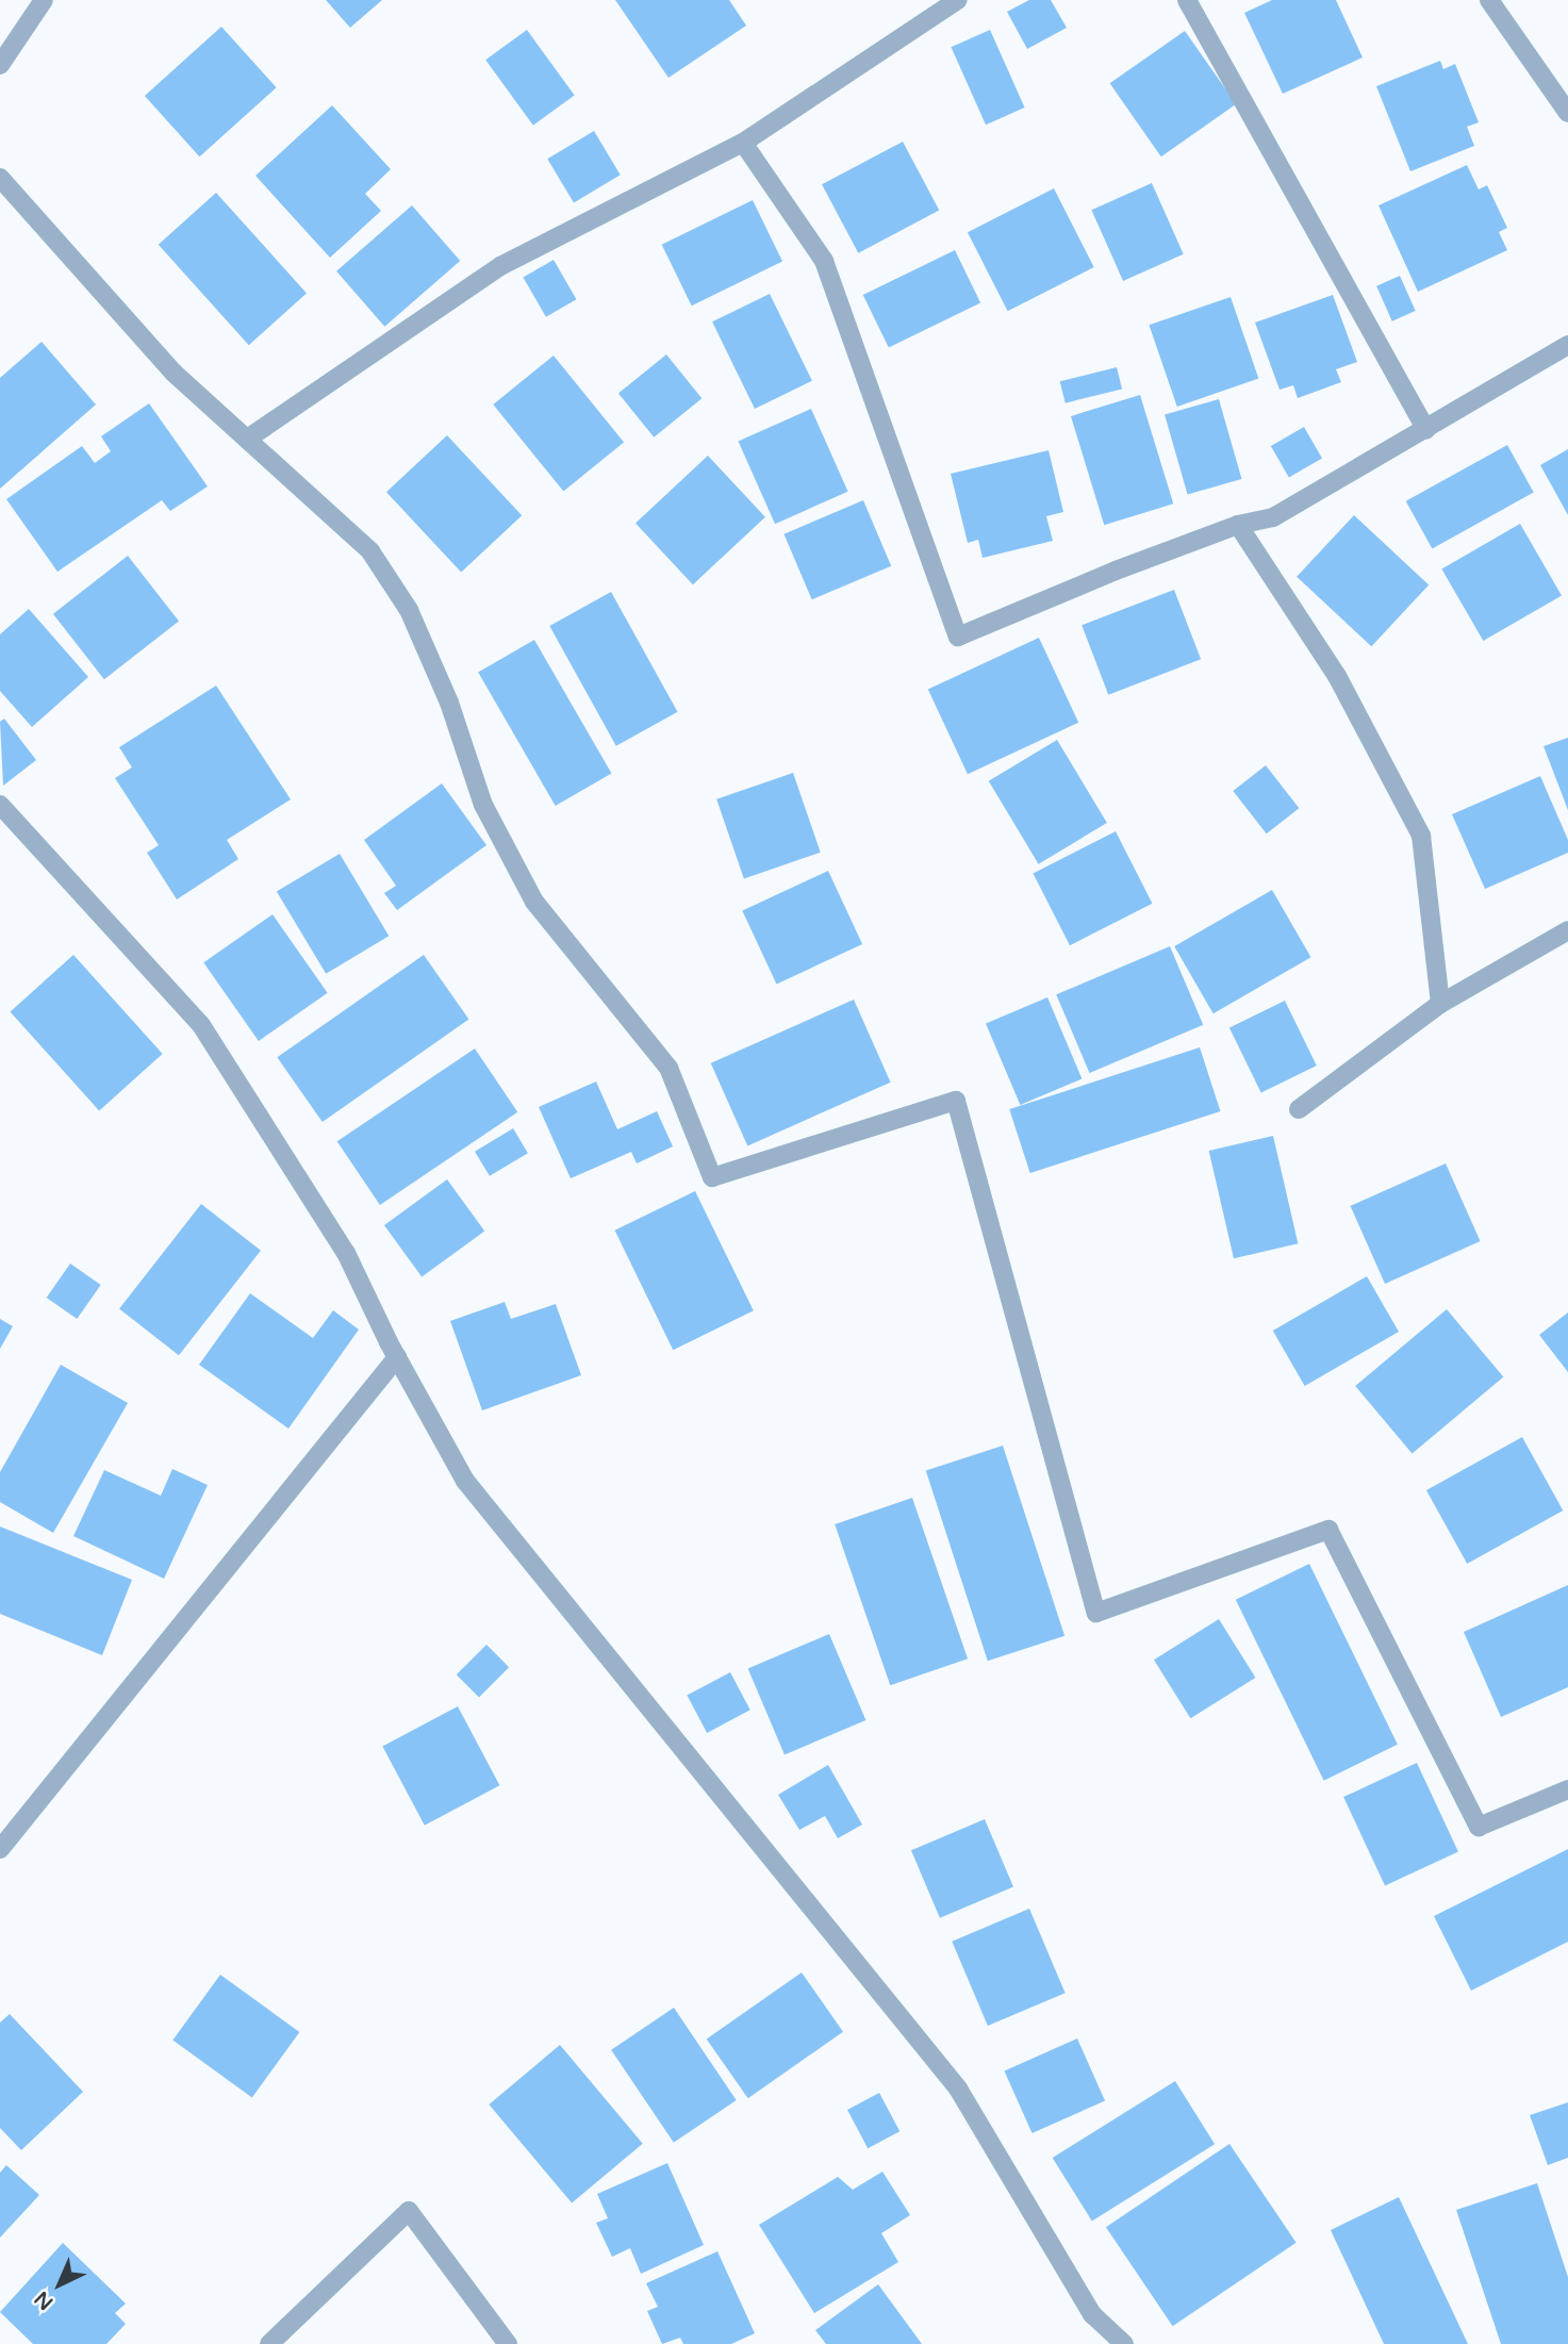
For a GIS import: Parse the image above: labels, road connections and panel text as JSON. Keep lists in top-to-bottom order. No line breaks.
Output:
{"north":"bottom left"}
